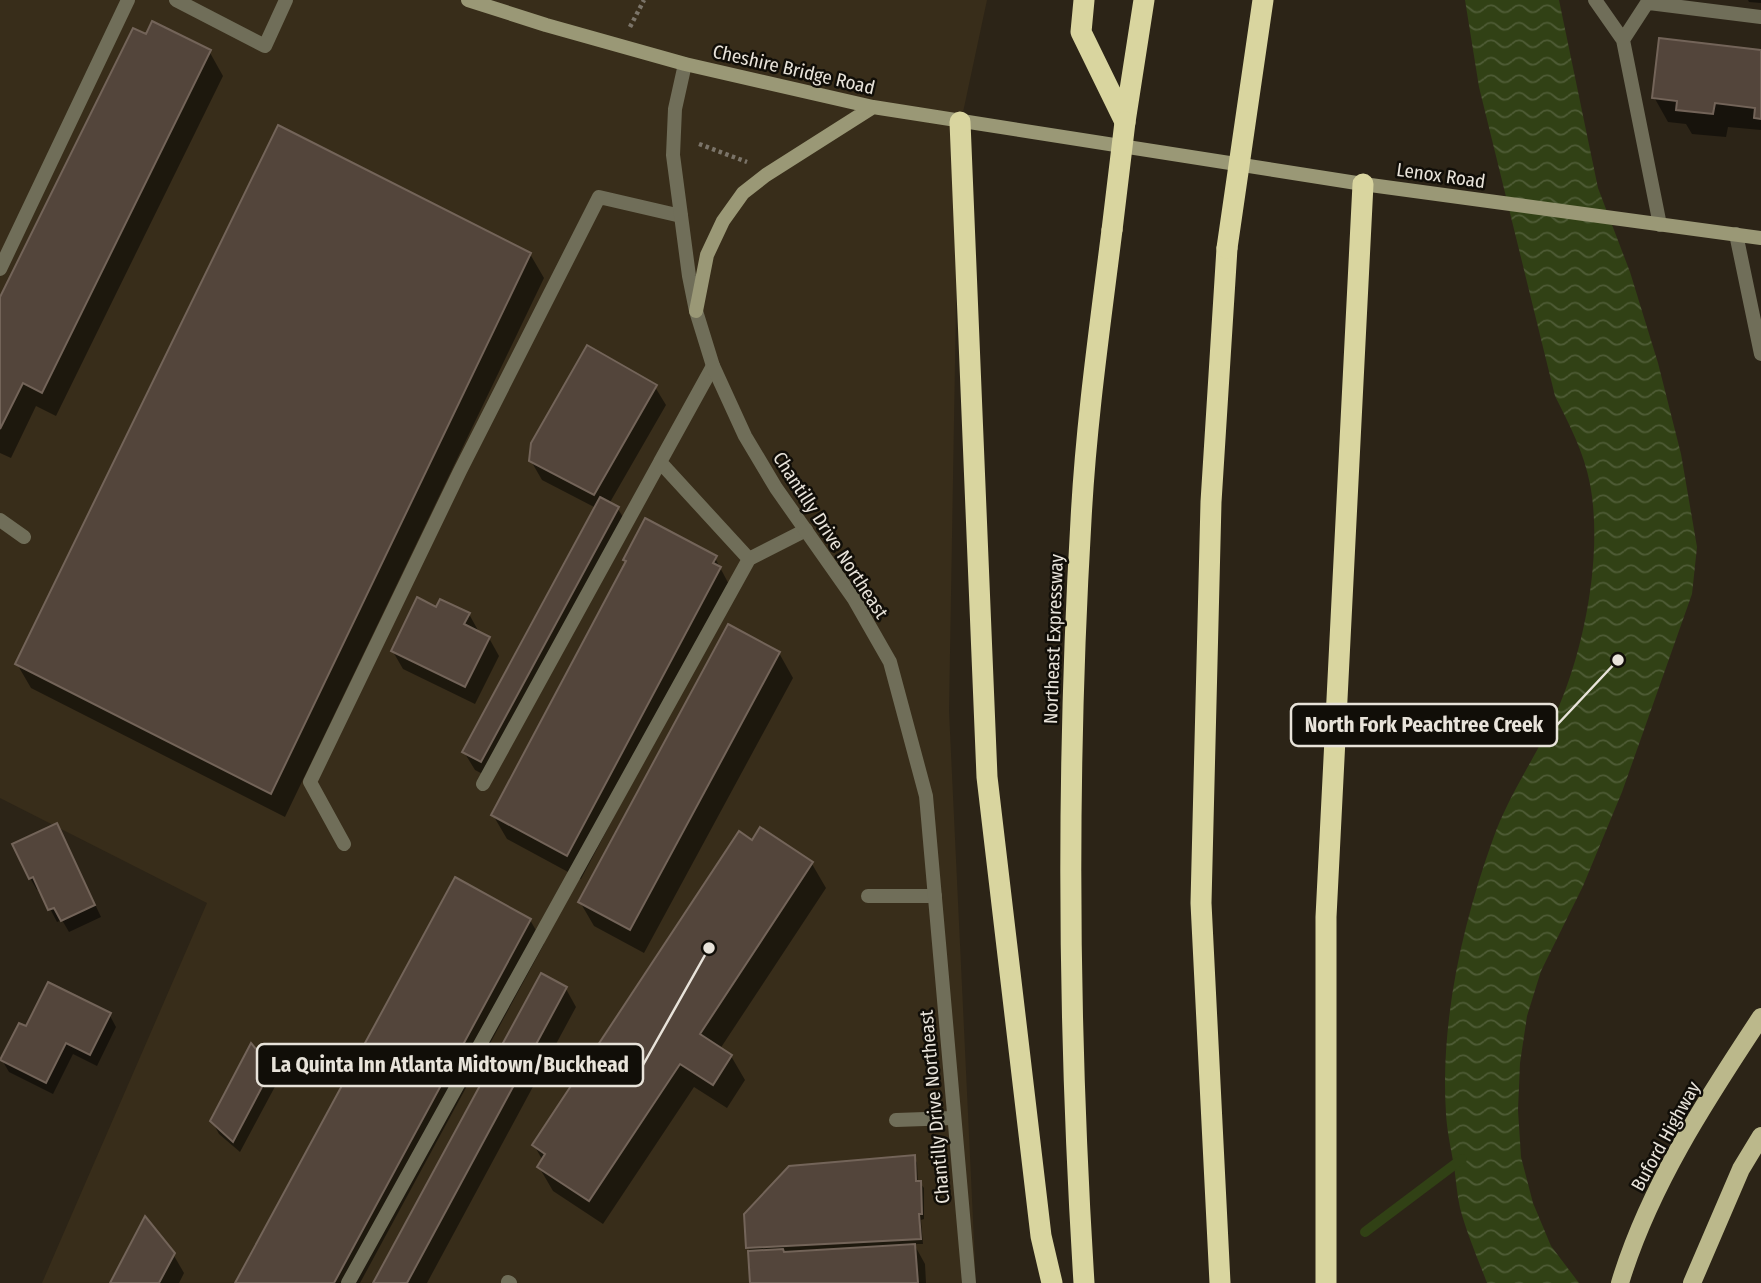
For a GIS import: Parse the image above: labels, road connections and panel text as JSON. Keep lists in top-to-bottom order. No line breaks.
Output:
{"streets":{"highway":["Northeast Expressway"],"main road":["Cheshire Bridge Road","Lenox Road","Buford Highway"],"street":["Chantilly Drive Northeast"]},"crossings":[["Cheshire Bridge Road","Lenox Road"],["Cheshire Bridge Road","Chantilly Drive Northeast"]],"places":["North Fork Peachtree Creek","La Quinta Inn Atlanta Midtown/Buckhead"]}
